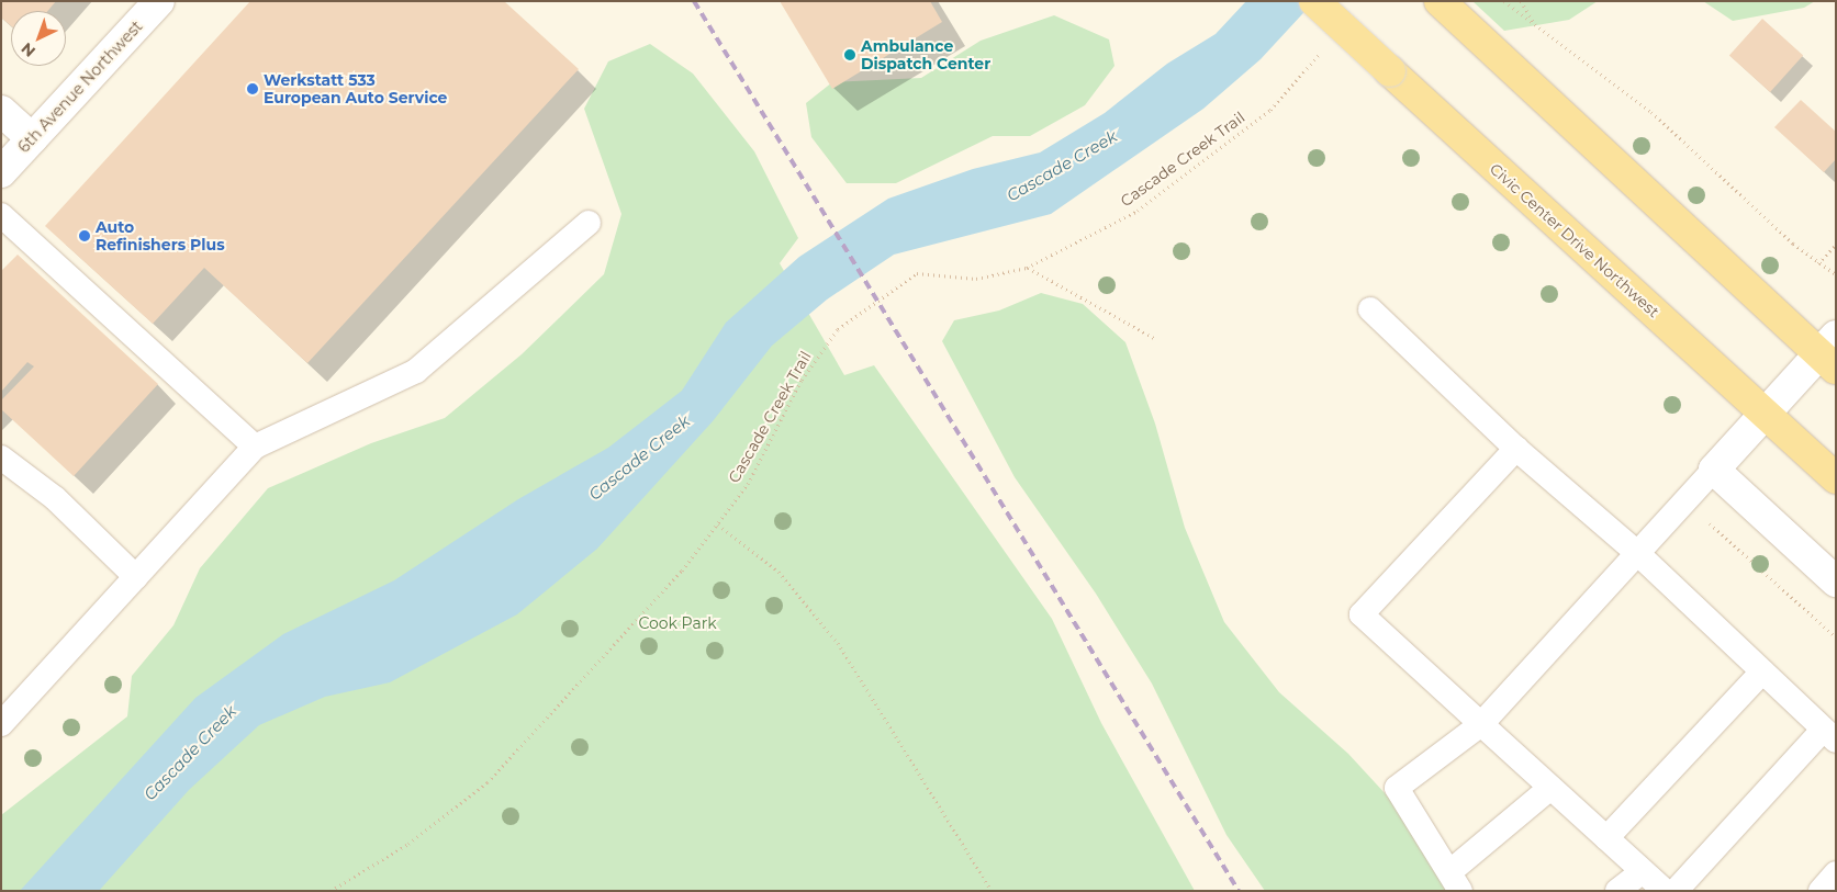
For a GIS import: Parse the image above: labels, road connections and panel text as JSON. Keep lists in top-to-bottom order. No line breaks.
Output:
{"streets":{"main road":["Civic Center Drive Northwest"],"street":["6th Avenue Northwest"],"path":["Cascade Creek Trail"]},"water":["Cascade Creek"],"parks":["Cook Park"],"places":["Ambulance Dispatch Center","Werkstatt 533 European Auto Service","Auto Refinishers Plus"],"north":"bottom left"}
